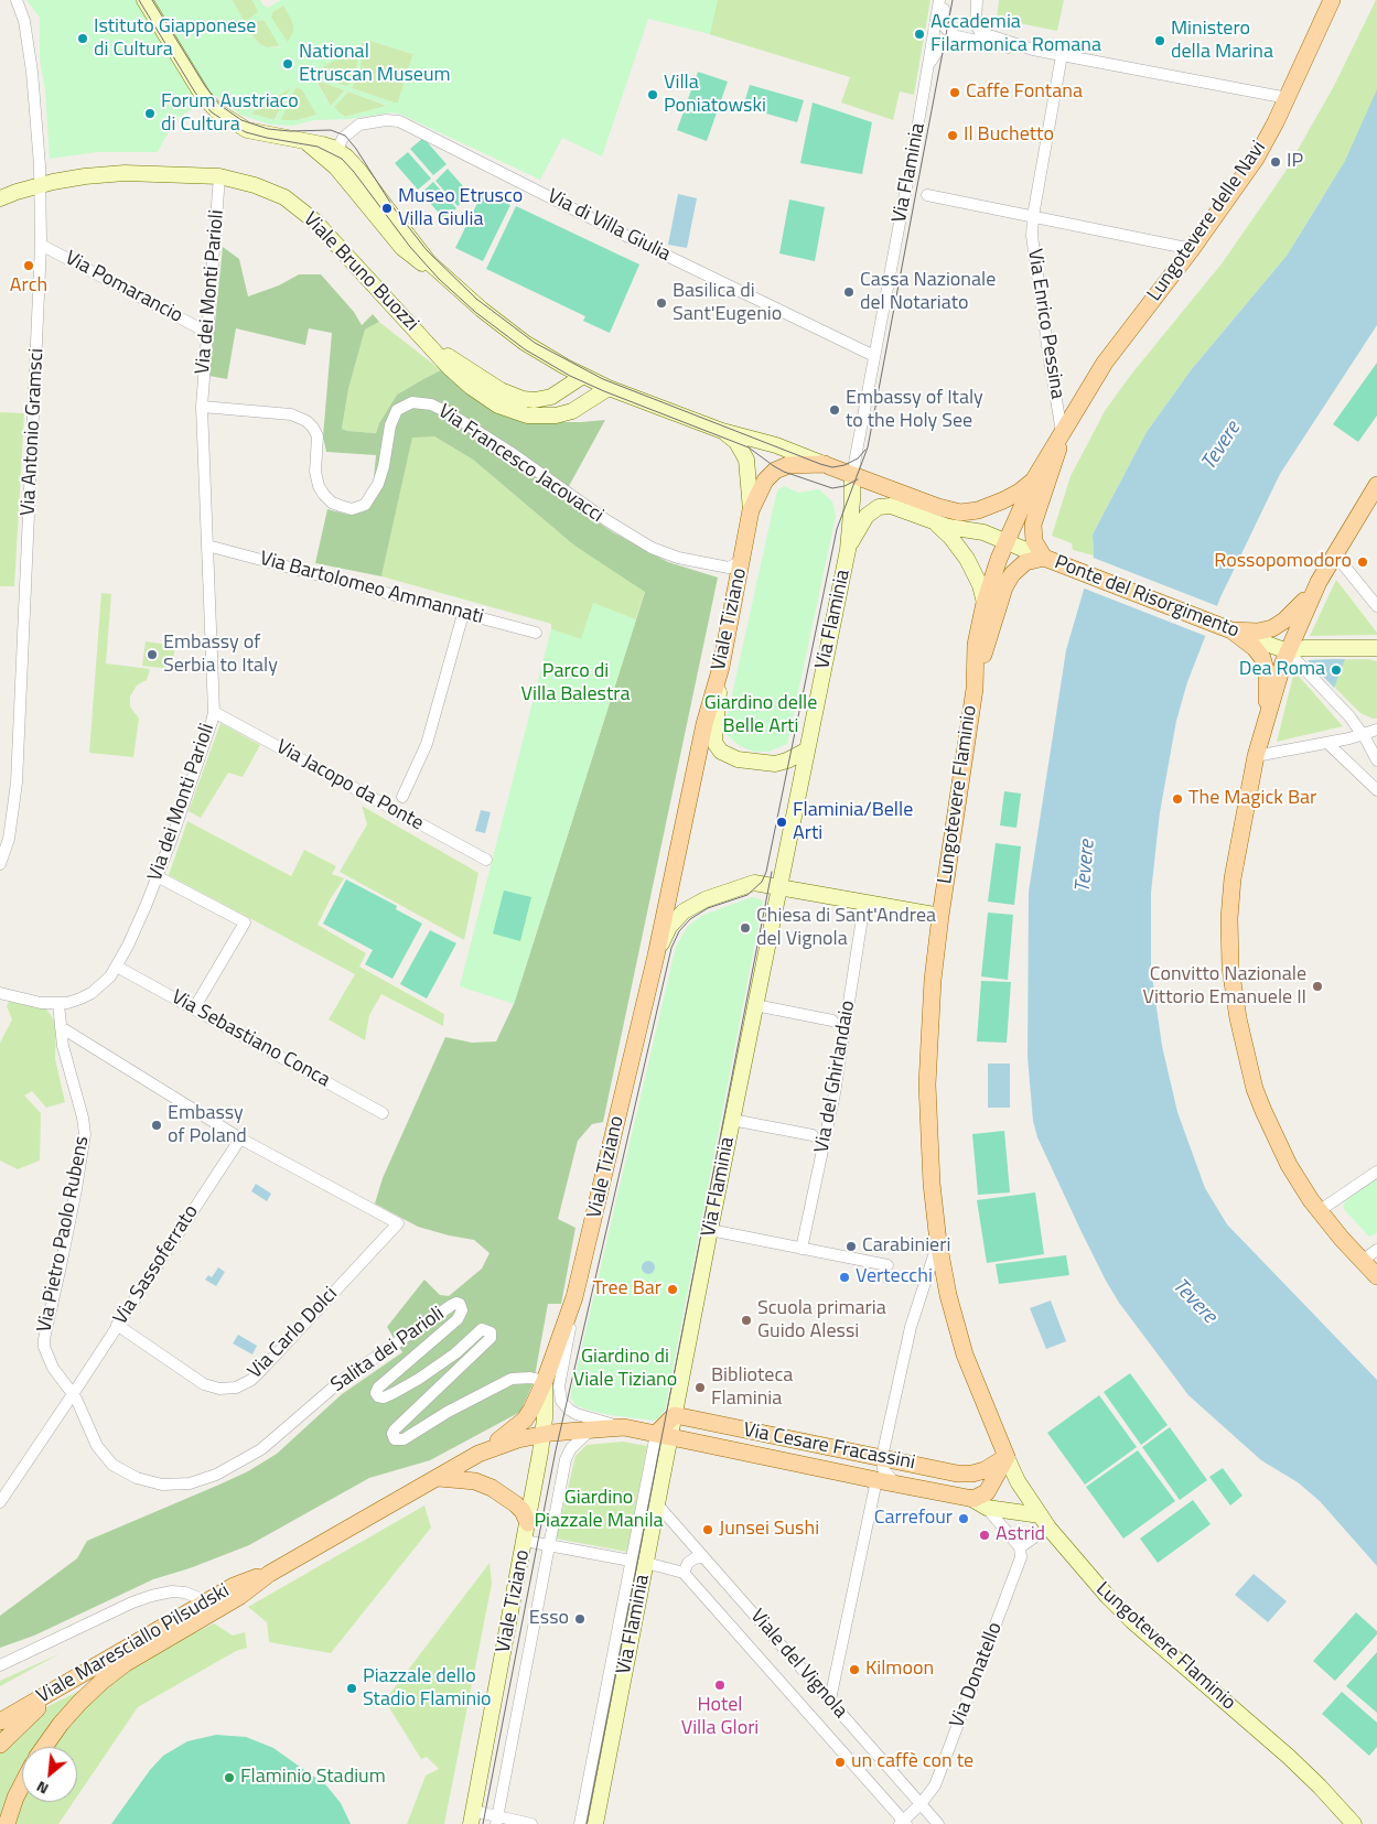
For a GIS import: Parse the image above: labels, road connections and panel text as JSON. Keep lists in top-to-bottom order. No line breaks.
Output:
{"streets":{"main road":["Lungotevere delle Navi","Ponte del Risorgimento","Viale Tiziano","Lungotevere Flaminio","Via Cesare Fracassini","Viale Maresciallo Pilsudski"],"street":["Via Flaminia","Via di Villa Giulia","Viale Bruno Buozzi","Via Pomarancio","Via dei Monti Parioli","Via Enrico Pessina","Via Antonio Gramsci","Via Francesco Jacovacci","Via Bartolomeo Ammannati","Via Jacopo da Ponte","Via Sebastiano Conca","Via del Ghirlandaio","Via Pietro Paolo Rubens","Via Sassoferrato","Via Carlo Dolci","Salita dei Parioli","Viale del Vignola","Via Donatello"]},"crossings":[["Via Flaminia","Via di Villa Giulia"],["Via Flaminia","Via Cesare Fracassini"],["Via Flaminia","Viale del Vignola"],["Lungotevere delle Navi","Via Enrico Pessina"],["Lungotevere delle Navi","Ponte del Risorgimento"],["Lungotevere delle Navi","Lungotevere Flaminio"],["Viale Bruno Buozzi","Via dei Monti Parioli"],["Viale Bruno Buozzi","Via Antonio Gramsci"],["Via Pomarancio","Via dei Monti Parioli"],["Via Pomarancio","Via Antonio Gramsci"],["Via dei Monti Parioli","Via Francesco Jacovacci"],["Via dei Monti Parioli","Via Bartolomeo Ammannati"],["Via dei Monti Parioli","Via Jacopo da Ponte"],["Via dei Monti Parioli","Via Sebastiano Conca"],["Via dei Monti Parioli","Via Pietro Paolo Rubens"],["Via Francesco Jacovacci","Viale Tiziano"],["Ponte del Risorgimento","Lungotevere Flaminio"],["Viale Tiziano","Salita dei Parioli"],["Viale Tiziano","Via Cesare Fracassini"],["Lungotevere Flaminio","Via Cesare Fracassini"],["Via Pietro Paolo Rubens","Via Sassoferrato"],["Via Pietro Paolo Rubens","Salita dei Parioli"],["Via Sassoferrato","Via Carlo Dolci"],["Via Sassoferrato","Salita dei Parioli"],["Via Cesare Fracassini","Viale Maresciallo Pilsudski"],["Viale del Vignola","Via Donatello"]],"water":["Tevere"],"parks":["Parco di Villa Balestra","Giardino delle Belle Arti","Giardino di Viale Tiziano","Giardino Piazzale Manila"],"places":["Accademia Filarmonica Romana","Istituto Giapponese di Cultura","Ministero della Marina","National Etruscan Museum","Caffe Fontana","Villa Poniatowski","Forum Austriaco di Cultura","Il Buchetto","IP","Museo Etrusco Villa Giulia","Arch","Cassa Nazionale del Notariato","Basilica di Sant'Eugenio","Embassy of Italy to the Holy See","Rossopomodoro","Embassy of Serbia to Italy","Dea Roma","The Magick Bar","Flaminia/Belle Arti","Chiesa di Sant'Andrea del Vignola","Convitto Nazionale Vittorio Emanuele II","Embassy of Poland","Carabinieri","Vertecchi","Tree Bar","Scuola primaria Guido Alessi","Biblioteca Flaminia","Carrefour","Junsei Sushi","Astrid","Esso","Kilmoon","Hotel Villa Glori","Piazzale dello Stadio Flaminio","un caffè con te","Flaminio Stadium"],"north":"bottom left"}
